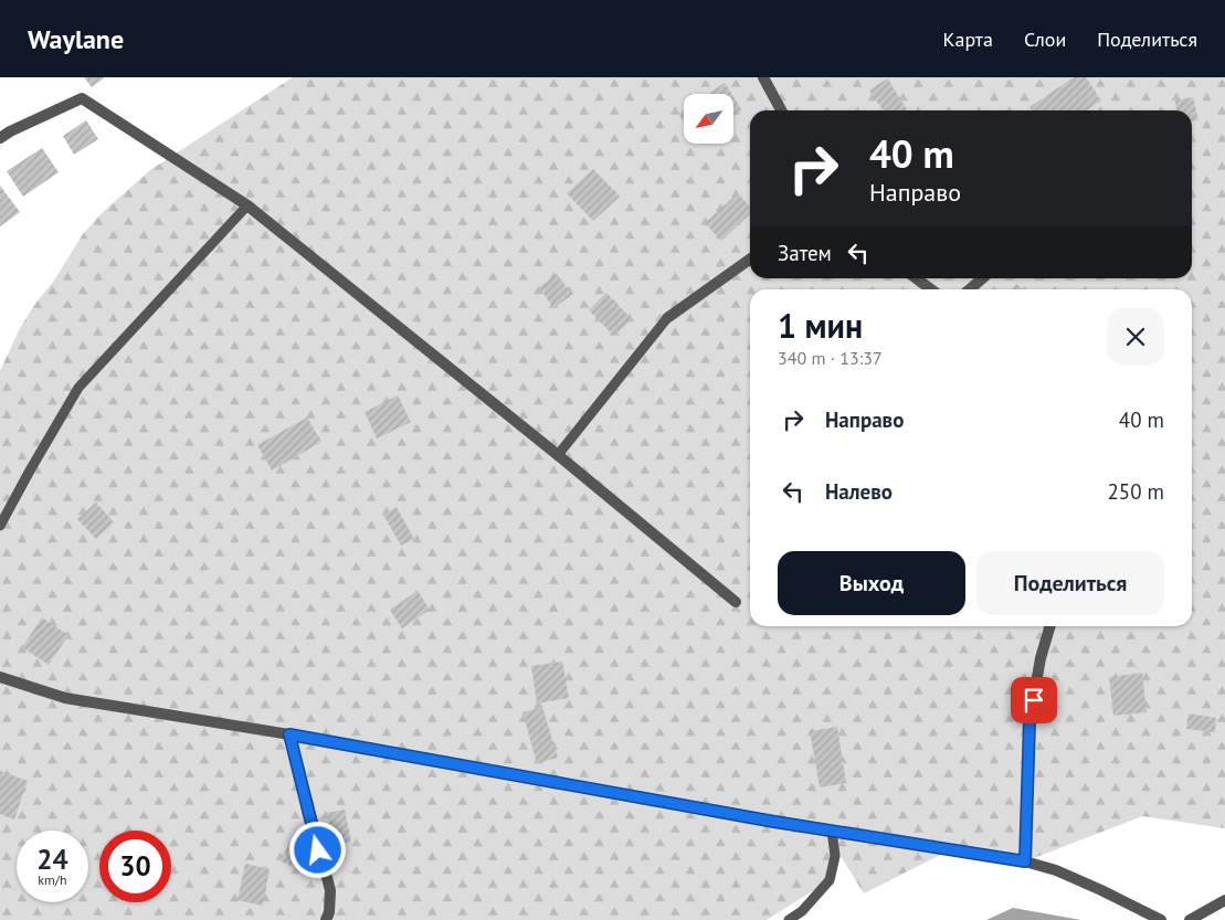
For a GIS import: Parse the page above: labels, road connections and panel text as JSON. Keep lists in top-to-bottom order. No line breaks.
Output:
{"north":"bottom left","page":{"header":"Waylane","nav":["Карта","Слои","Поделиться"],"turn":["40 m","Направо"],"then":"Затем","heading":["1 мин","340 m · 13:37"],"list":[{"name":"Направо","value":"40 m"},{"name":"Налево","value":"250 m"}],"buttons":["Выход","Поделиться"],"speed":"24 km/h","limit":"30"}}
